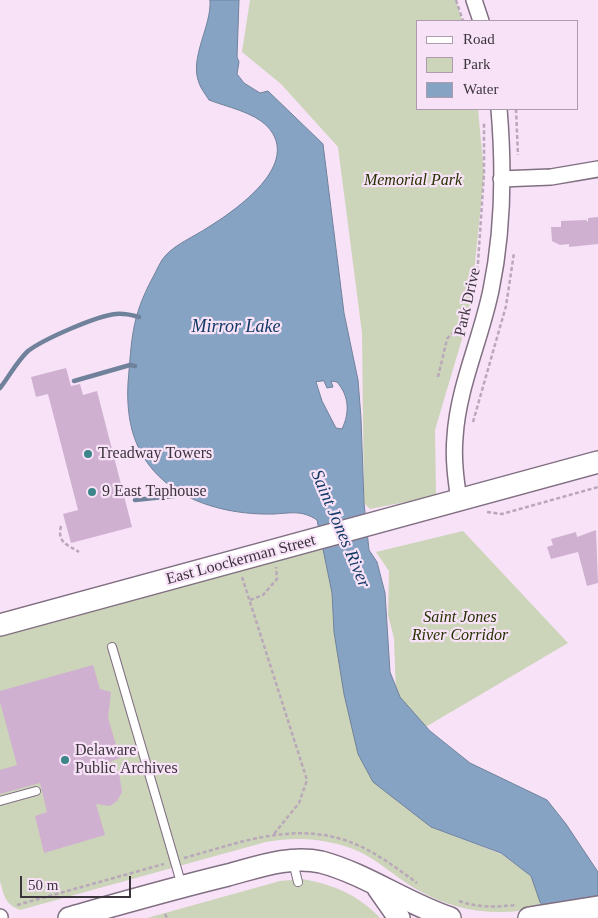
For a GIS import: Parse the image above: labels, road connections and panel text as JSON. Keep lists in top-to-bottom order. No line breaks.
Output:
{"streets":{"street":["Park Drive","East Loockerman Street"]},"crossings":[["Park Drive","East Loockerman Street"]],"water":["Mirror Lake","Saint Jones River"],"parks":["Memorial Park","Saint Jones River Corridor"],"places":["Treadway Towers","9 East Taphouse","Delaware Public Archives"],"legend":["Road","Park","Water"],"scale_bar":"50 m"}
